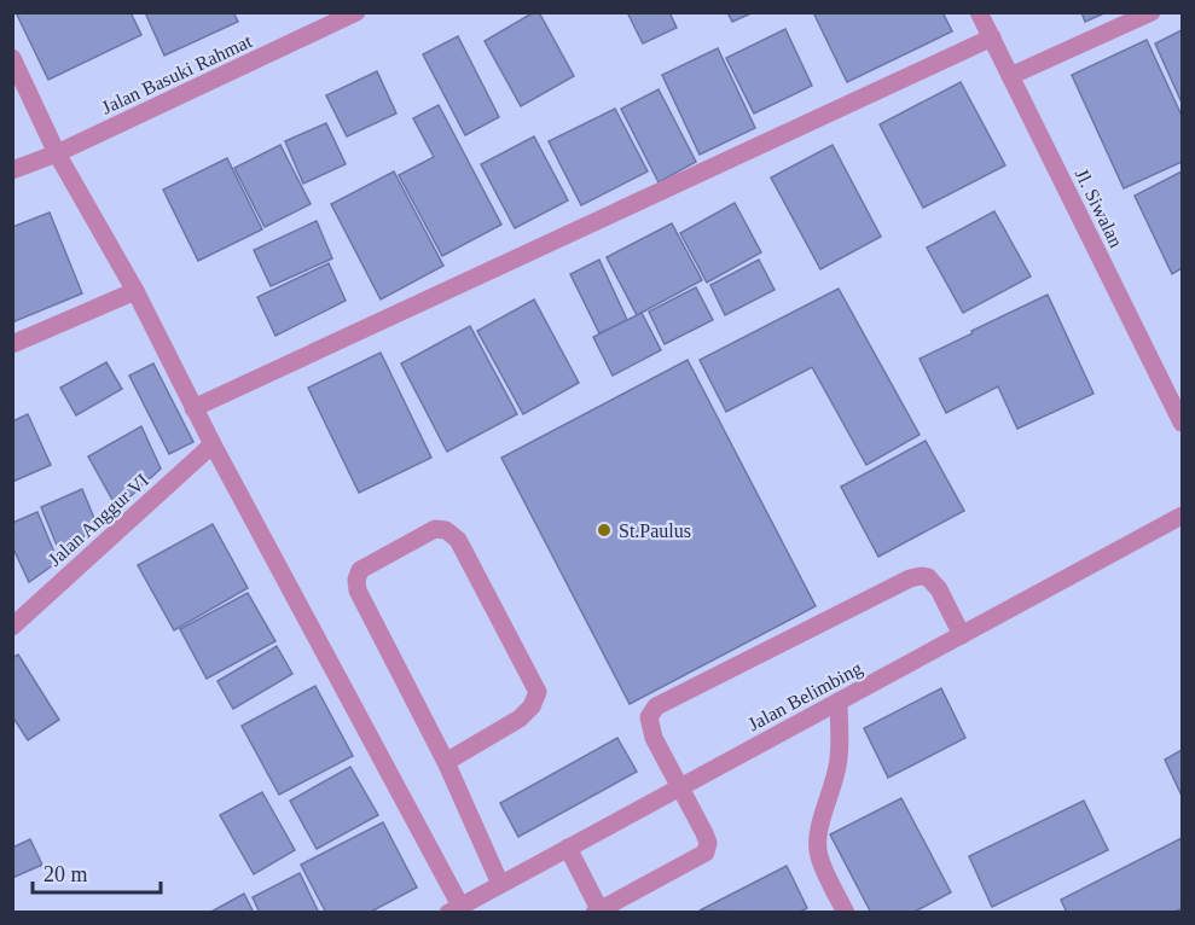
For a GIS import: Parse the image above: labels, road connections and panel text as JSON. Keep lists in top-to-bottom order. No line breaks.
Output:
{"streets":{"street":["Jalan Basuki Rahmat","Jl. Siwalan","Jalan Anggur VI","Jalan Belimbing"]},"places":["St.Paulus"],"scale_bar":"20 m"}
